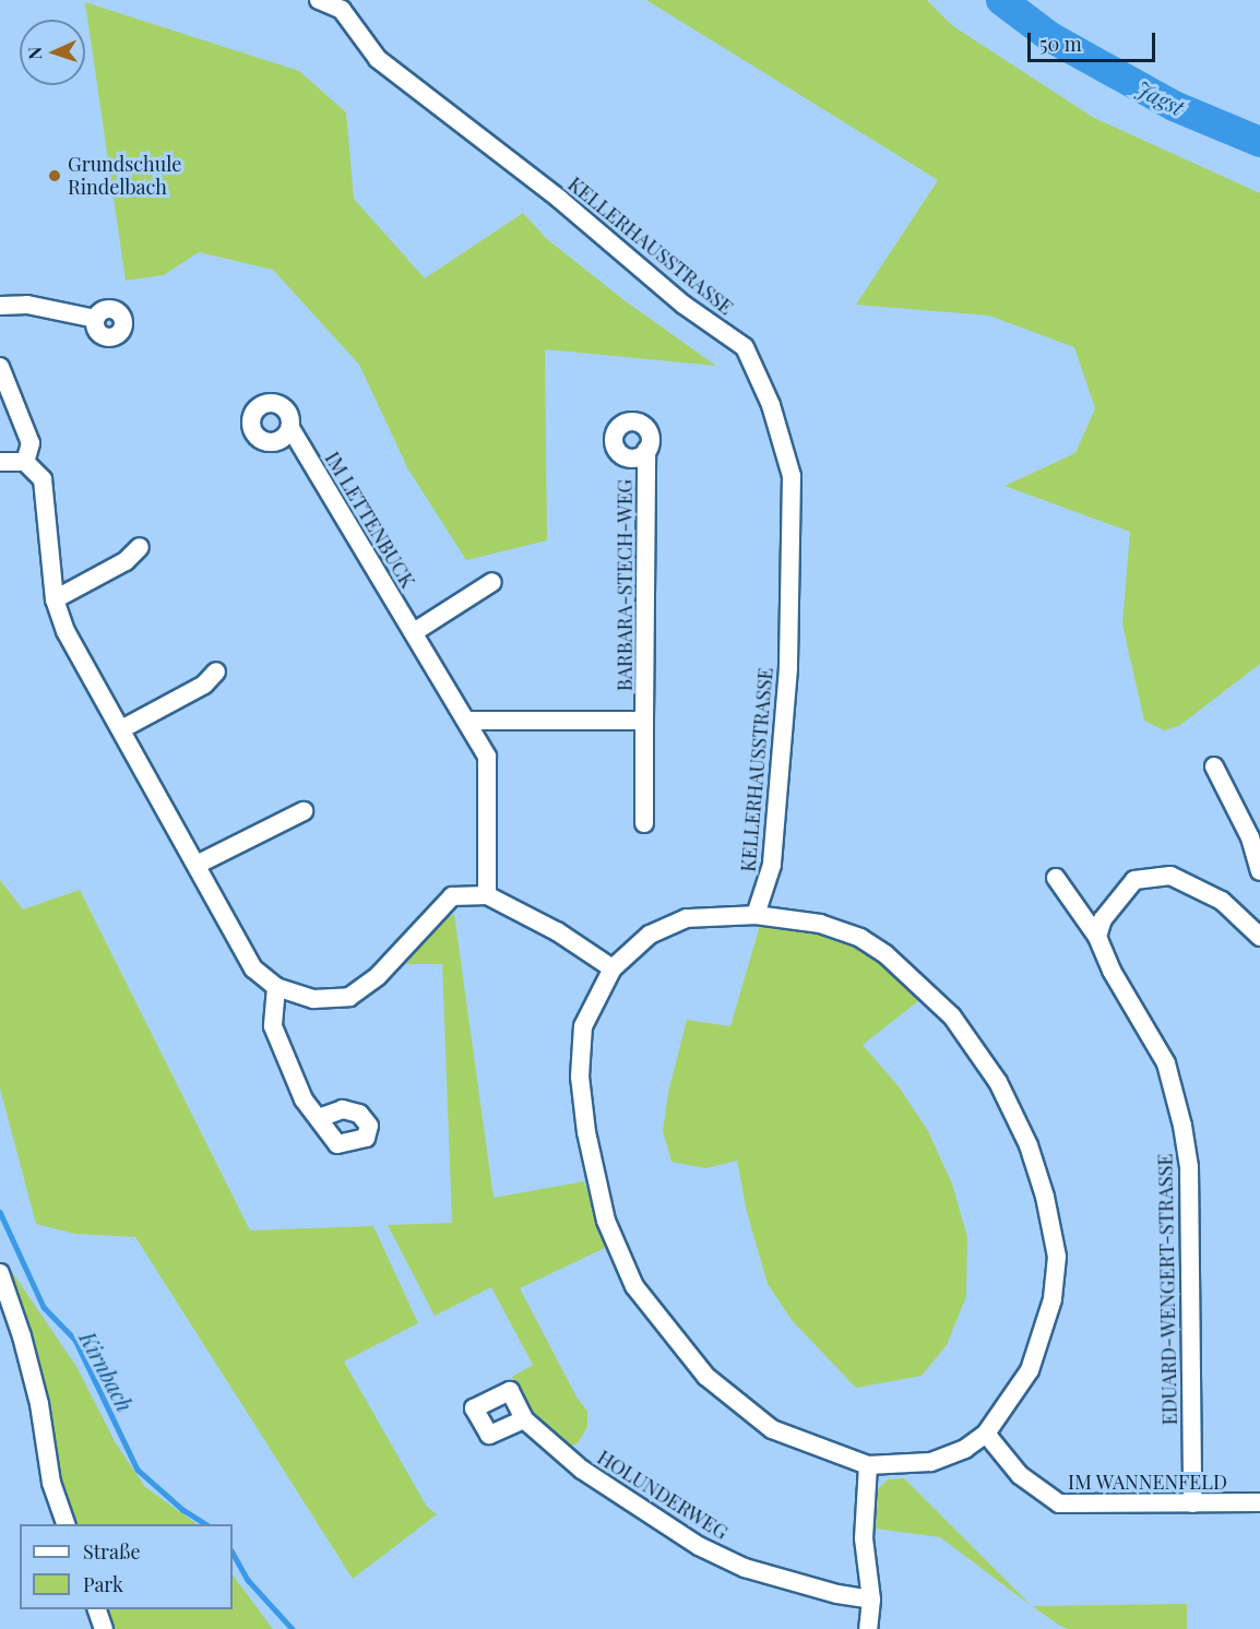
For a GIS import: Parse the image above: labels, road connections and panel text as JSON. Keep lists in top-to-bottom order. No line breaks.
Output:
{"streets":{"street":["KELLERHAUSSTRASSE","IM LETTENBUCK","BARBARA-STECH-WEG","EDUARD-WENGERT-STRASSE","IM WANNENFELD","HOLUNDERWEG"]},"crossings":[["EDUARD-WENGERT-STRASSE","IM WANNENFELD"]],"water":["Jagst","Kirnbach"],"places":["Grundschule Rindelbach"],"legend":["Straße","Park"],"scale_bar":"50 m","north":"left"}
